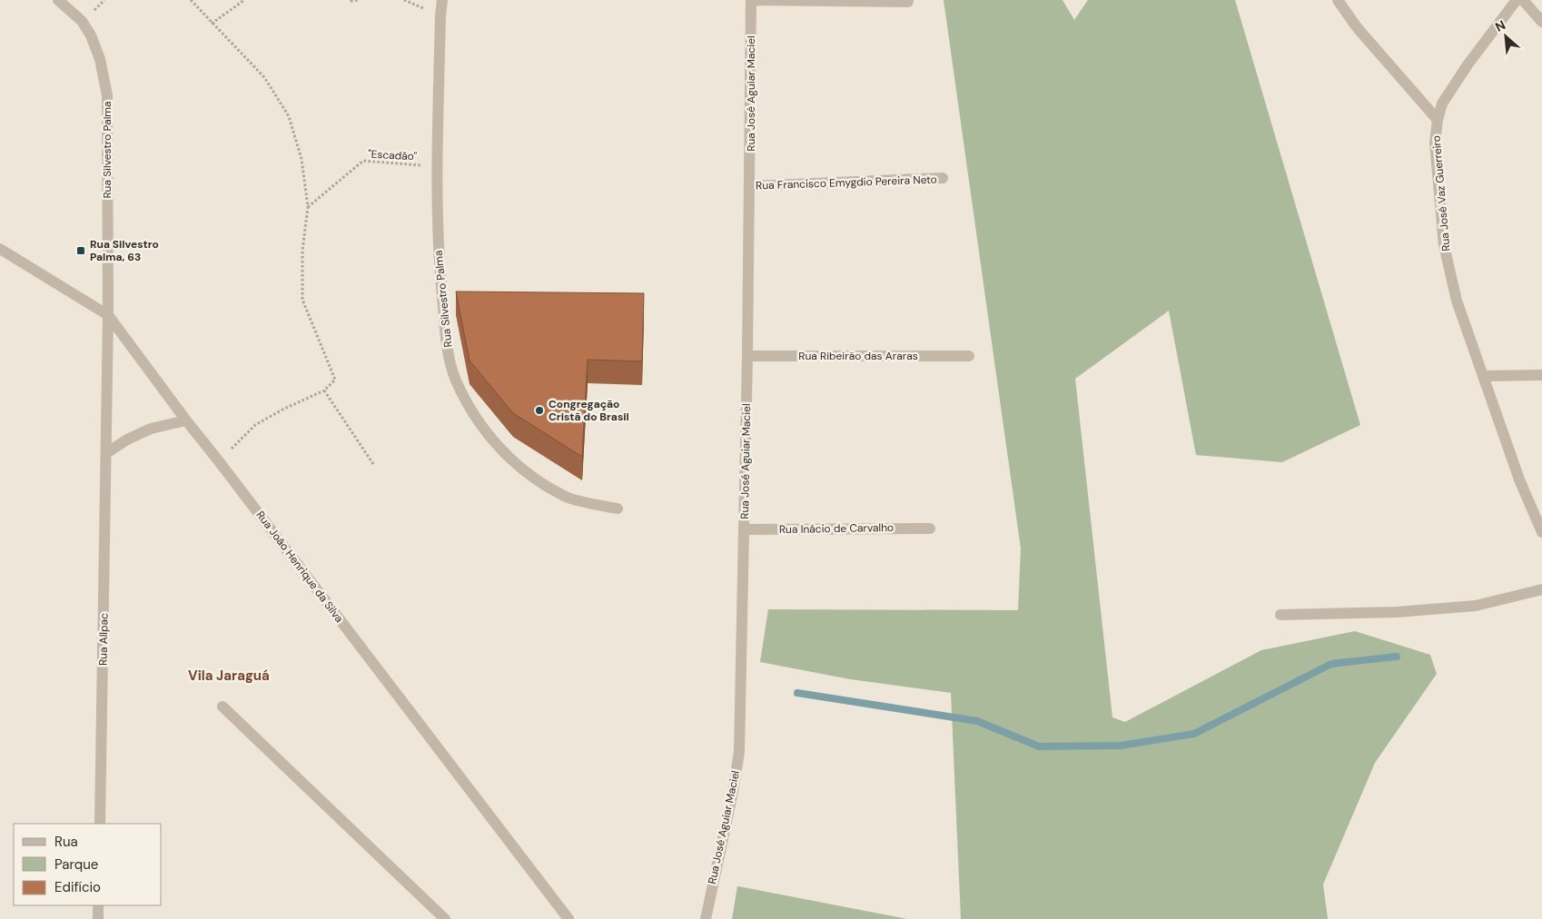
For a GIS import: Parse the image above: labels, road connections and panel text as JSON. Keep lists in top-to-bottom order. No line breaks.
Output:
{"streets":{"street":["Rua José Aguiar Maciel","Rua Silvestro Palma","Rua Francisco Emygdio Pereira Neto","Rua José Vaz Guerreiro","Rua Ribeirão das Araras","Rua Inácio de Carvalho","Rua João Henrique da Silva","Rua Allpac"],"path":["\"Escadão\""]},"crossings":[["Rua José Aguiar Maciel","Rua Francisco Emygdio Pereira Neto"],["Rua José Aguiar Maciel","Rua Ribeirão das Araras"],["Rua José Aguiar Maciel","Rua Inácio de Carvalho"],["Rua Silvestro Palma","\"Escadão\""],["Rua Silvestro Palma","Rua João Henrique da Silva"],["Rua Silvestro Palma","Rua Allpac"],["Rua João Henrique da Silva","Rua Allpac"]],"districts":["Vila Jaraguá"],"places":{"transit":["Rua Silvestro Palma, 63"],"other":["Congregação Cristã do Brasil"]},"legend":["Rua","Parque","Edifício"],"north":"top left"}
